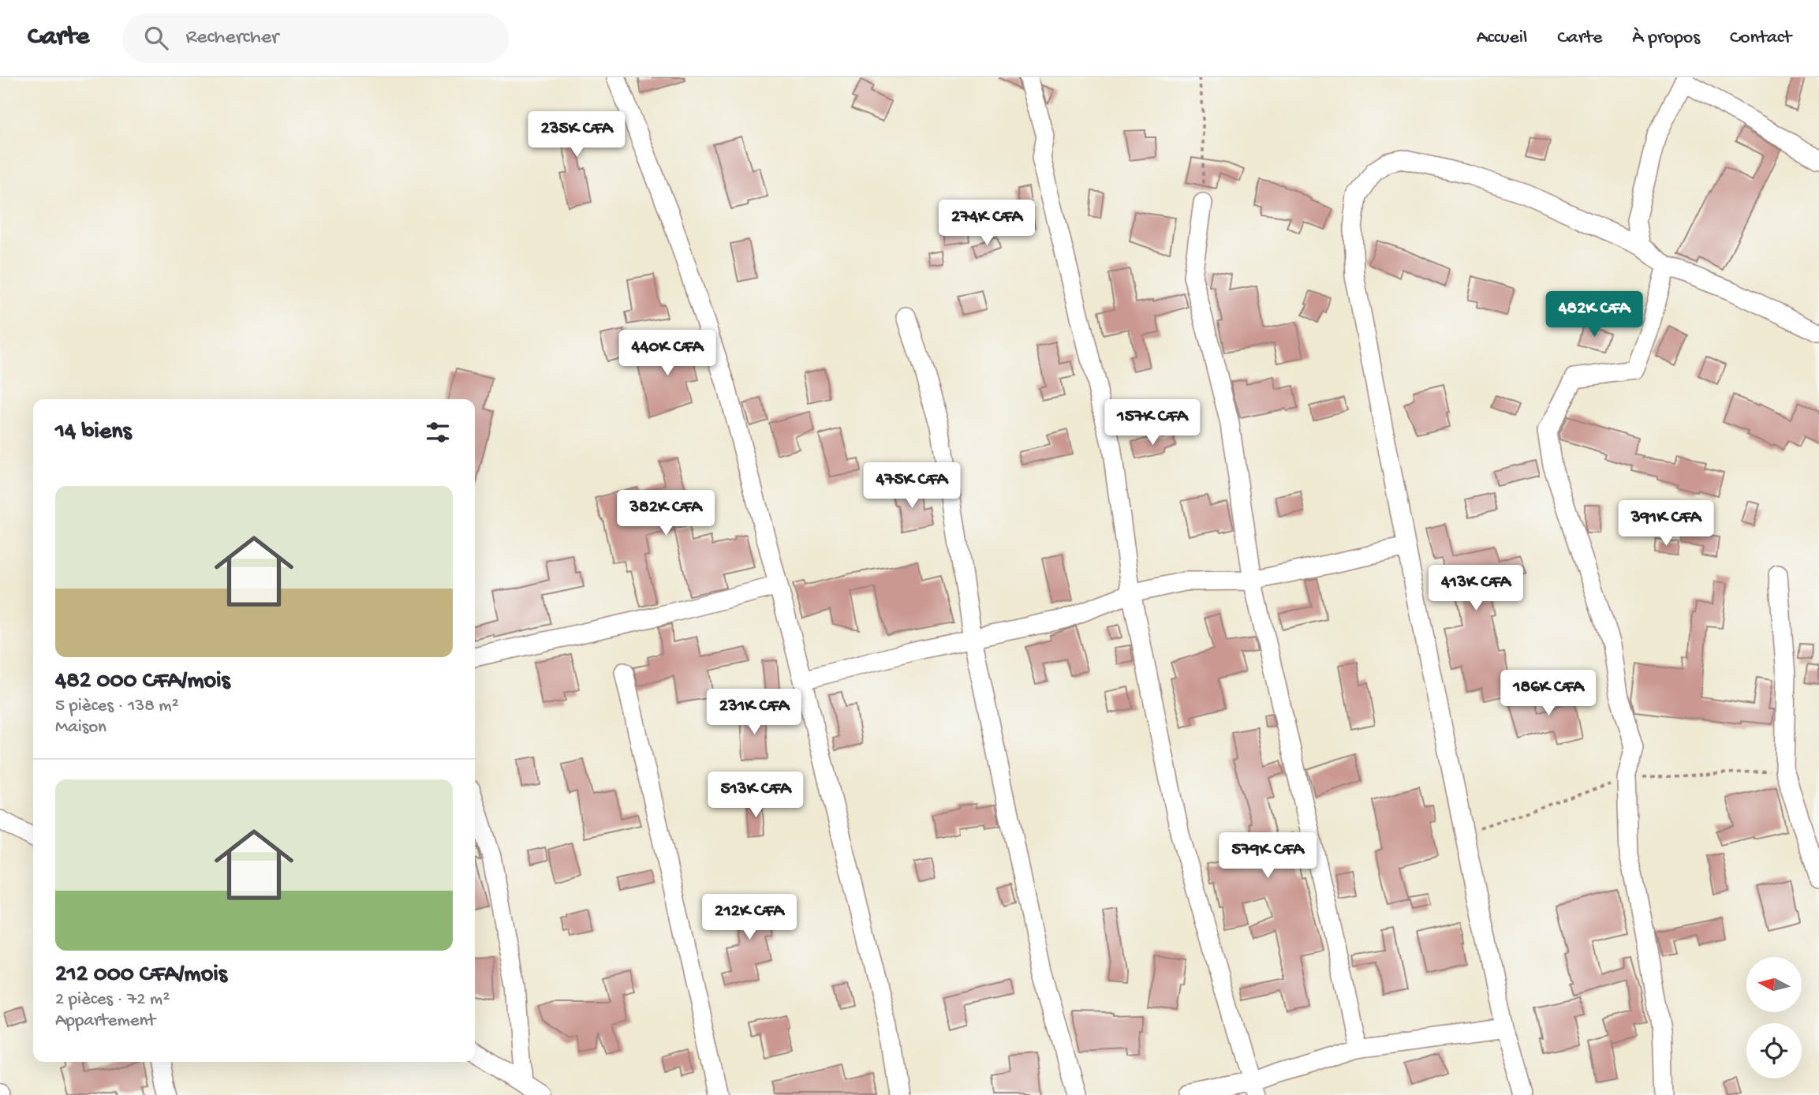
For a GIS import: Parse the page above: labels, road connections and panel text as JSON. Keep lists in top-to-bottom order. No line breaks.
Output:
{"north":"left","page":{"header":"Carte","search":"Rechercher","nav":["Accueil","Carte","À propos","Contact"],"price":["235K CFA","274K CFA","482K CFA","440K CFA","157K CFA","475K CFA","382K CFA","391K CFA","413K CFA","186K CFA","231K CFA","513K CFA","579K CFA","212K CFA"],"heading":"14 biens","list":[{"name":"482 000 CFA/mois","note":"5 pièces · 138 m² · Maison"},{"name":"212 000 CFA/mois","note":"2 pièces · 72 m² · Appartement"}]}}
